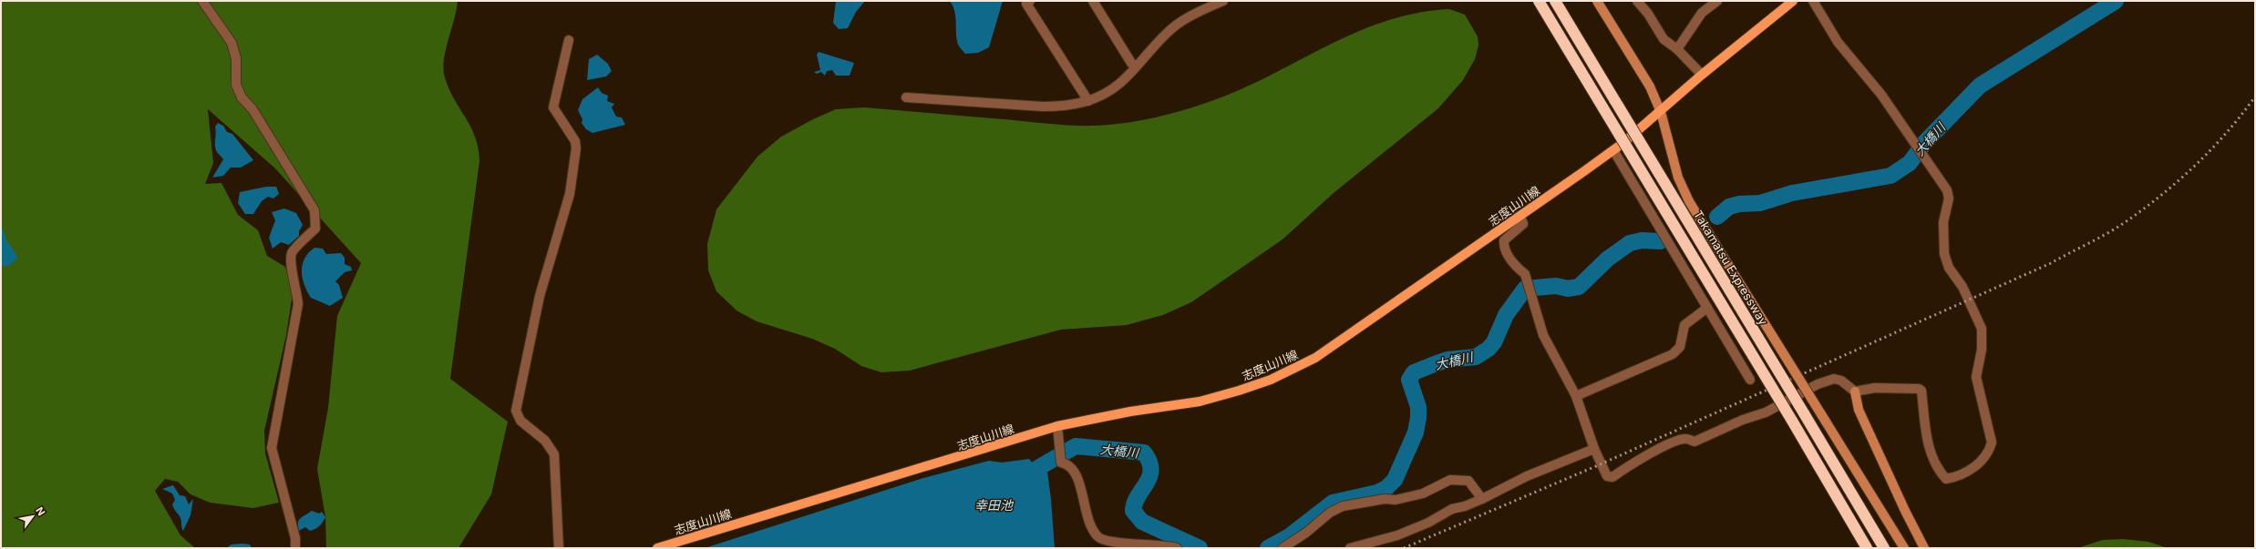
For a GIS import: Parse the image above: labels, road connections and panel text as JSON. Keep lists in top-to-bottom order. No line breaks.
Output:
{"streets":{"highway":["Takamatsu Expressway"],"main road":["志度山川線"]},"water":["大橋川","幸田池"],"north":"top right"}
